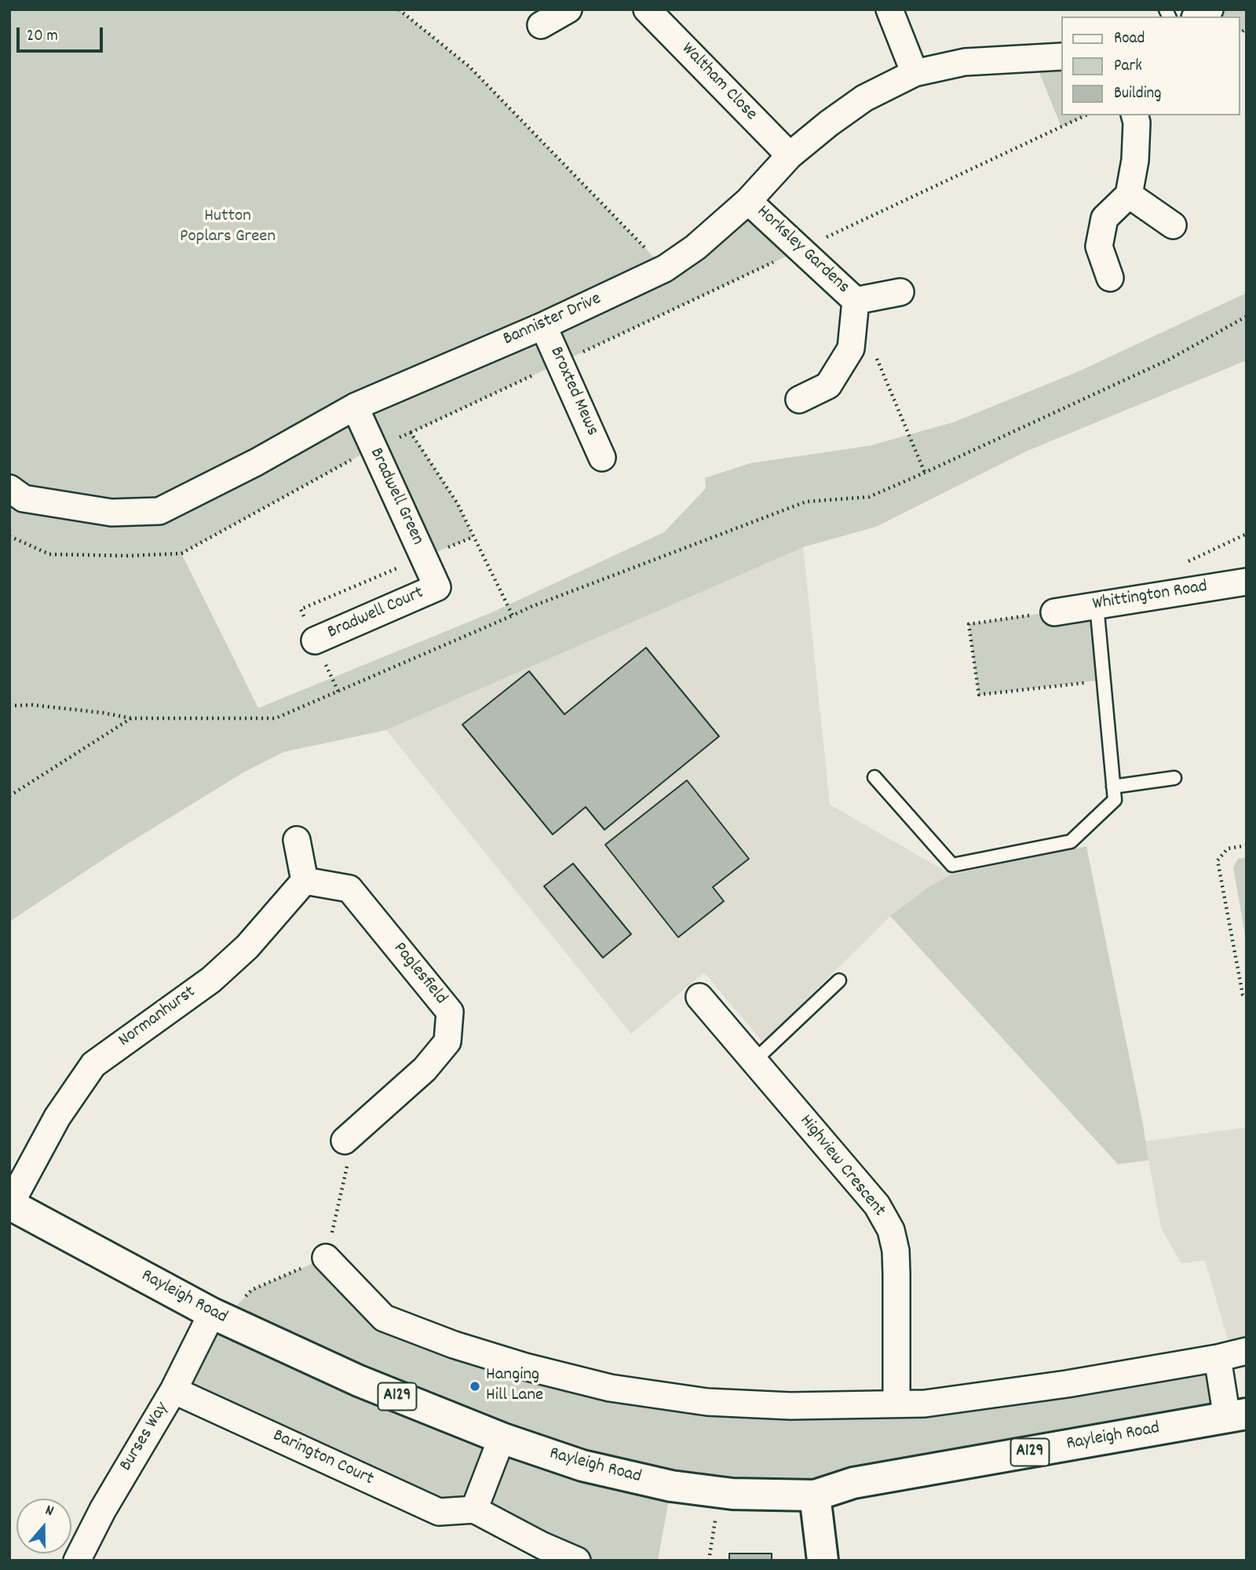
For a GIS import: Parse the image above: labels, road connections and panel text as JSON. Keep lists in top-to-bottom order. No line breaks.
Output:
{"streets":{"main road":["Rayleigh Road","A129"],"street":["Waltham Close","Horksley Gardens","Bannister Drive","Broxted Mews","Bradwell Green","Whittington Road","Bradwell Court","Paglesfield","Normanhurst","Highview Crescent","Burses Way","Barington Court"]},"crossings":[["Waltham Close","Bannister Drive"],["Horksley Gardens","Bannister Drive"],["Bannister Drive","Broxted Mews"],["Bannister Drive","Bradwell Green"],["Bradwell Green","Bradwell Court"],["Paglesfield","Normanhurst"],["Normanhurst","Rayleigh Road"],["Rayleigh Road","Burses Way"],["Burses Way","Barington Court"]],"parks":["Hutton Poplars Green"],"places":["Hanging Hill Lane"],"legend":["Road","Park","Building"],"scale_bar":"20 m","north":"top"}
